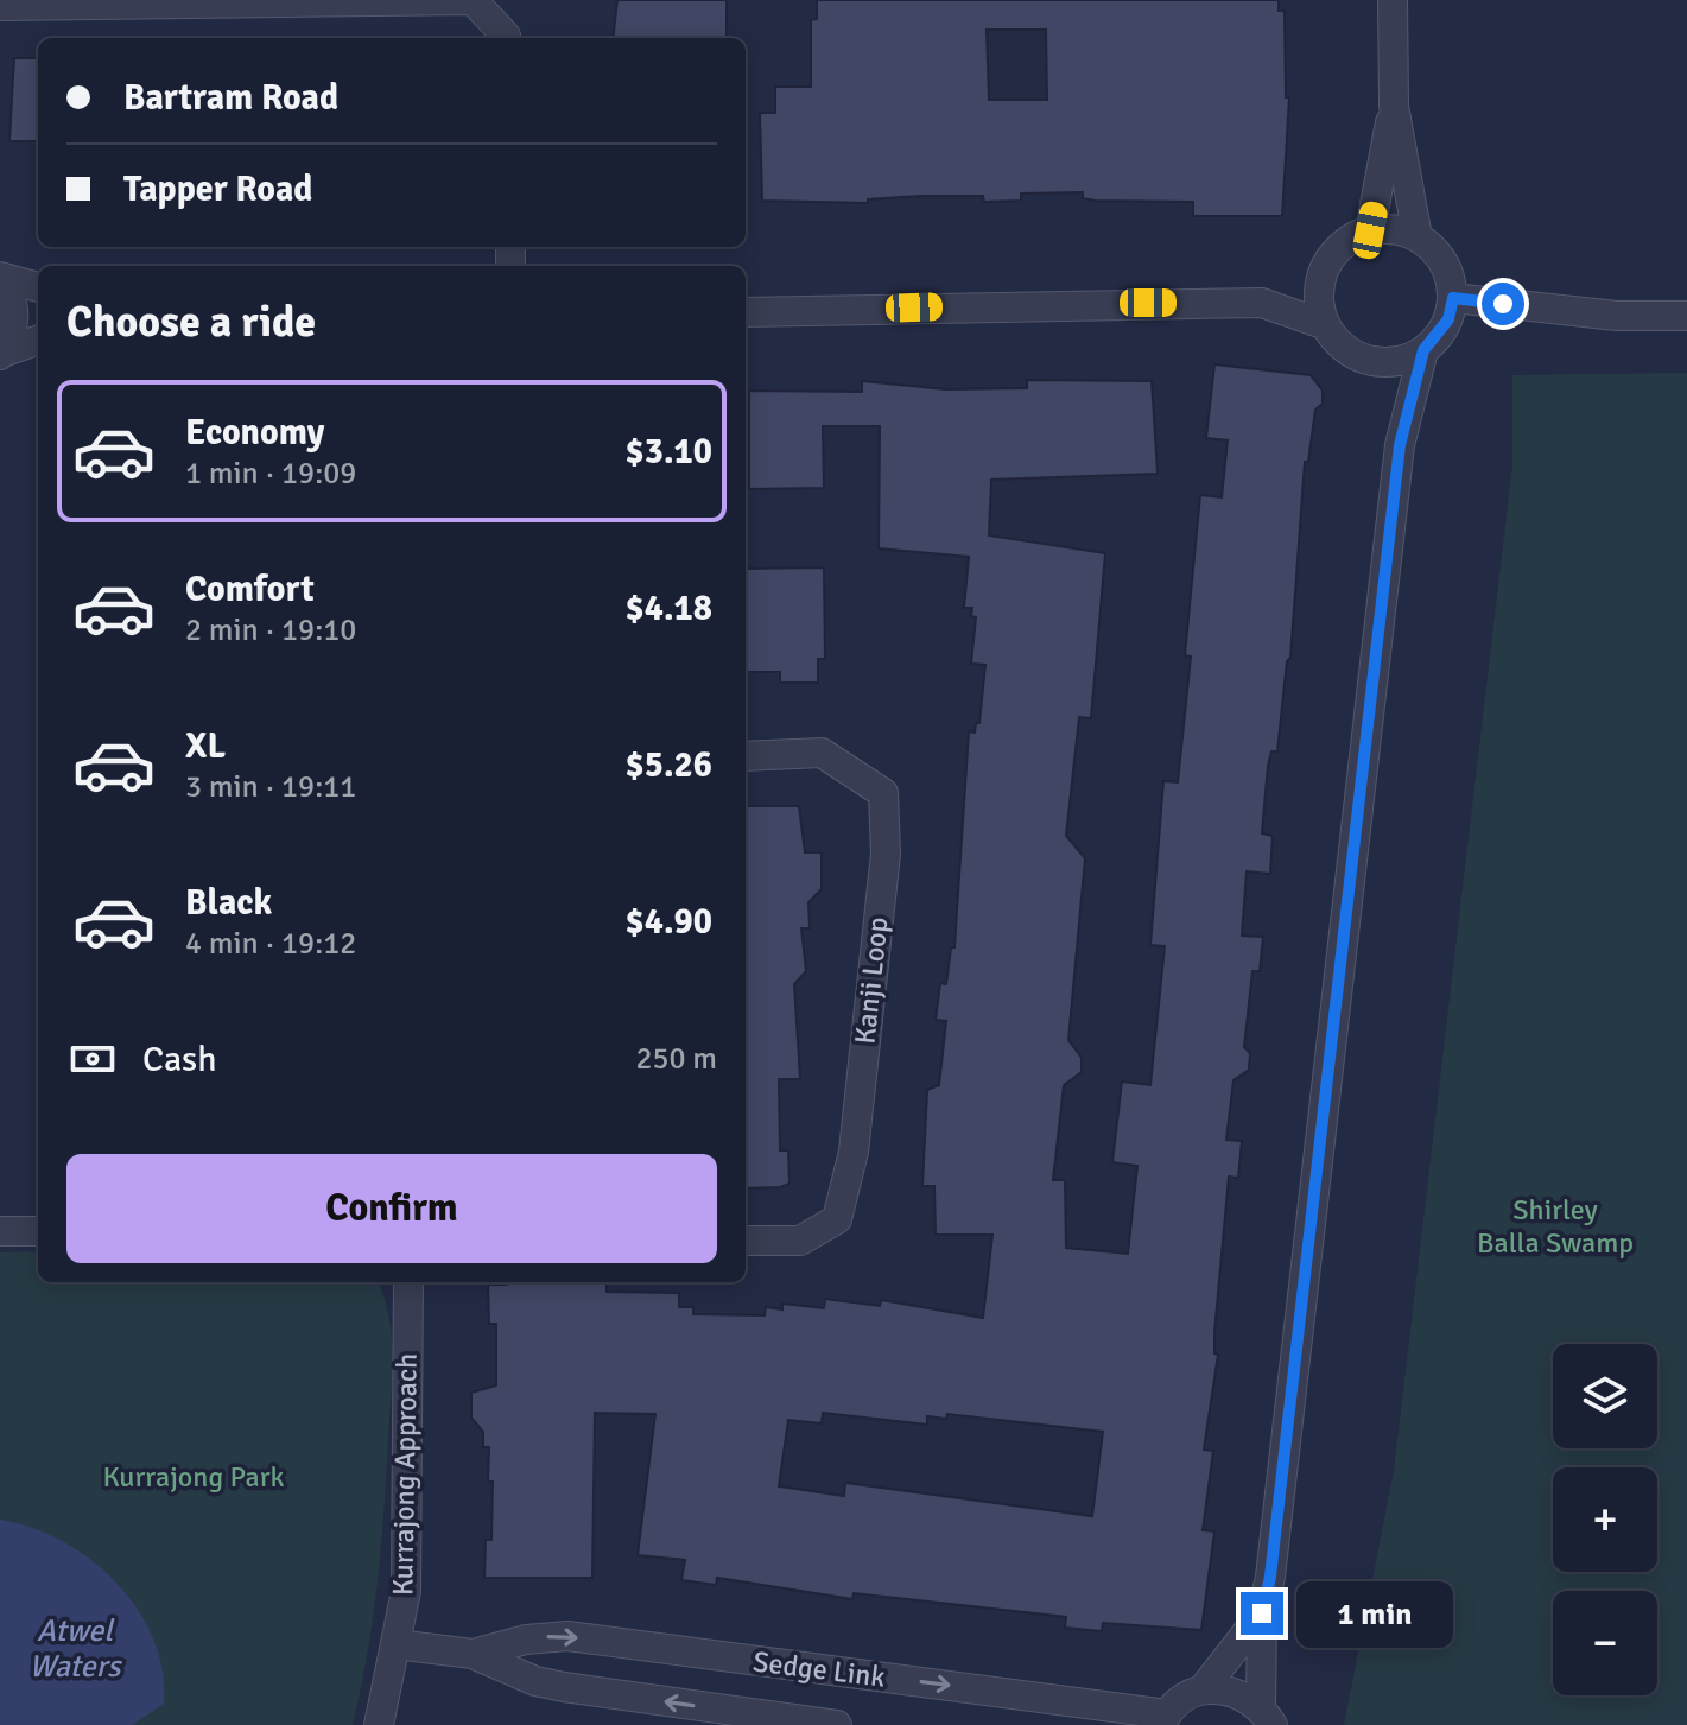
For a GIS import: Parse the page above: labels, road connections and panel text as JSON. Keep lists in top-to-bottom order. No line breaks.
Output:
{"streets":{"street":["Kanji Loop","Kurrajong Approach","Sedge Link"]},"crossings":[["Kurrajong Approach","Sedge Link"]],"water":["Atwel Waters"],"parks":["Shirley Balla Swamp","Kurrajong Park"],"page":{"banner":["Bartram Road","Tapper Road"],"heading":"Choose a ride","list":[{"name":"Economy","note":"1 min · 19:09","value":"$3.10"},{"name":"Comfort","note":"2 min · 19:10","value":"$4.18"},{"name":"XL","note":"3 min · 19:11","value":"$5.26"},{"name":"Black","note":"4 min · 19:12","value":"$4.90"}],"pay":["Cash","250 m"],"buttons":"Confirm","map_buttons":["+","−"],"bubble":"1 min"}}
